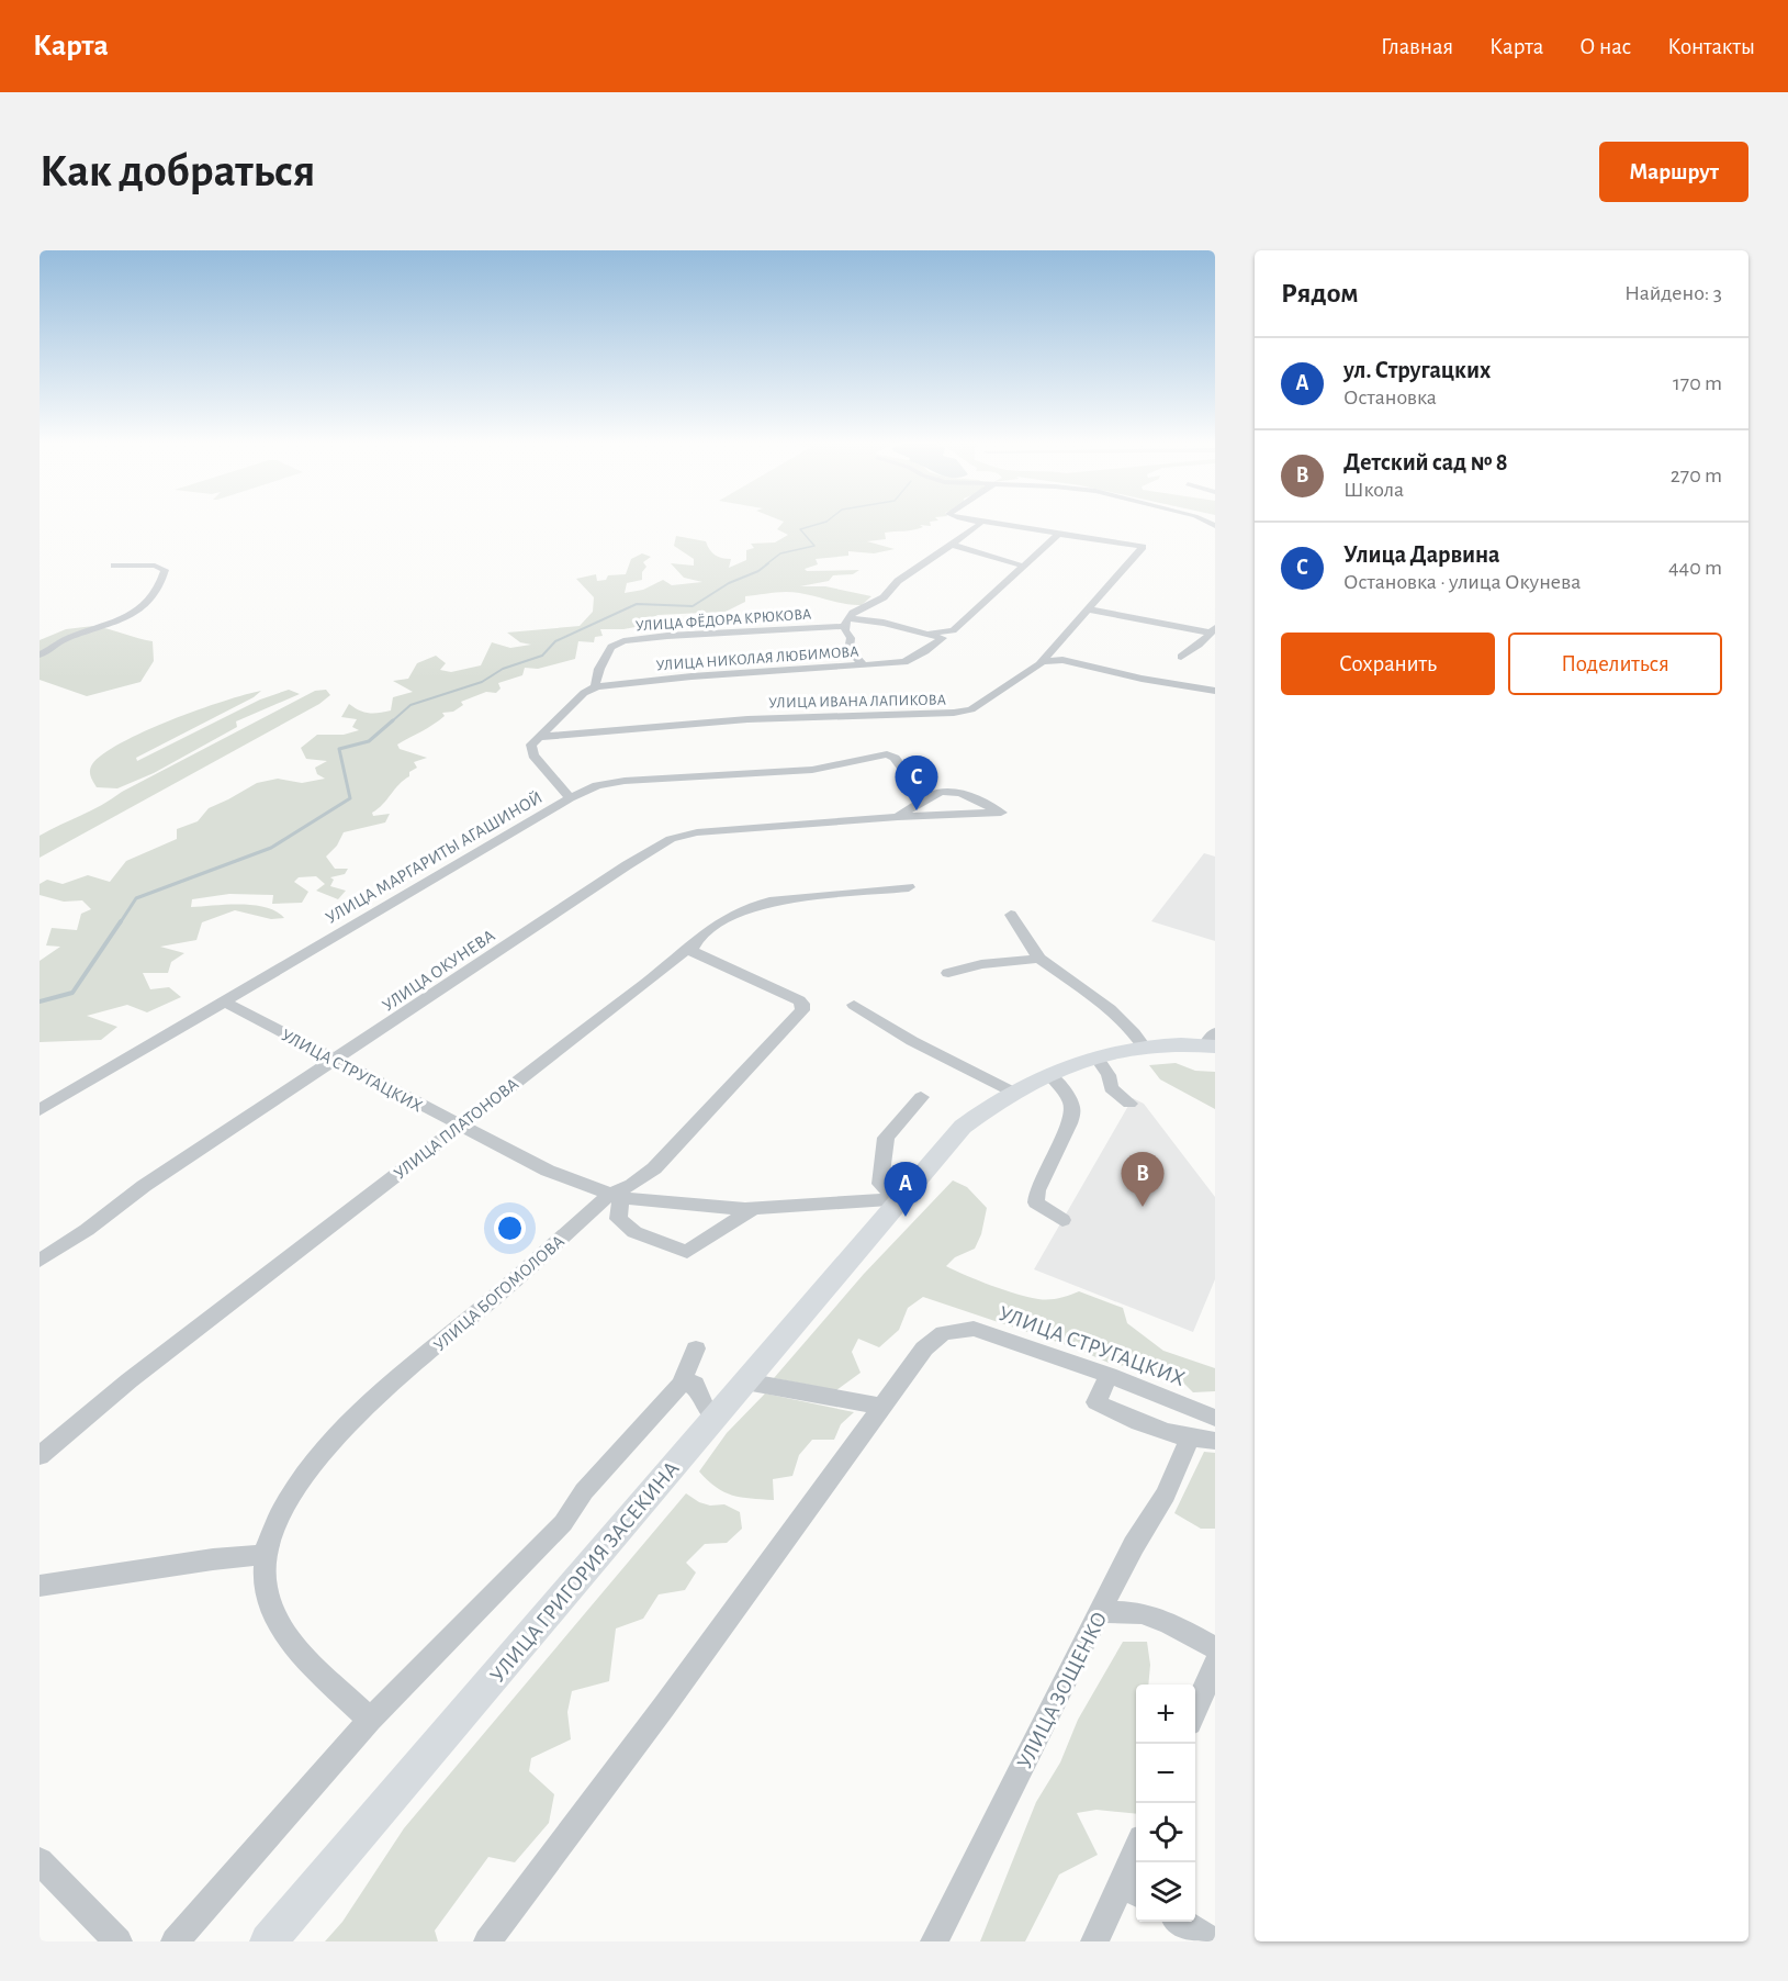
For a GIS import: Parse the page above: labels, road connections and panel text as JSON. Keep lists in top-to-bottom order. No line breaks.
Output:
{"streets":{"main road":["УЛИЦА ГРИГОРИЯ ЗАСЕКИНА"],"street":["УЛИЦА ФЁДОРА КРЮКОВА","УЛИЦА НИКОЛАЯ ЛЮБИМОВА","УЛИЦА ИВАНА ЛАПИКОВА","УЛИЦА МАРГАРИТЫ АГАШИНОЙ","УЛИЦА ОКУНЕВА","УЛИЦА СТРУГАЦКИХ","УЛИЦА ПЛАТОНОВА","УЛИЦА БОГОМОЛОВА","УЛИЦА ЗОЩЕНКО"]},"crossings":[["УЛИЦА ФЁДОРА КРЮКОВА","УЛИЦА НИКОЛАЯ ЛЮБИМОВА"],["УЛИЦА МАРГАРИТЫ АГАШИНОЙ","УЛИЦА ОКУНЕВА"],["УЛИЦА МАРГАРИТЫ АГАШИНОЙ","УЛИЦА СТРУГАЦКИХ"],["УЛИЦА ОКУНЕВА","УЛИЦА СТРУГАЦКИХ"],["УЛИЦА СТРУГАЦКИХ","УЛИЦА ПЛАТОНОВА"],["УЛИЦА СТРУГАЦКИХ","УЛИЦА БОГОМОЛОВА"],["УЛИЦА СТРУГАЦКИХ","УЛИЦА ГРИГОРИЯ ЗАСЕКИНА"],["УЛИЦА ПЛАТОНОВА","УЛИЦА БОГОМОЛОВА"]],"page":{"header":"Карта","nav":["Главная","Карта","О нас","Контакты"],"buttons":["Маршрут",["Сохранить","Поделиться"]],"title":"Как добраться","heading":["Рядом","Найдено: 3"],"list":[{"mark":"A","name":"ул. Стругацких","note":"Остановка","value":"170 m"},{"mark":"B","name":"Детский сад № 8","note":"Школа","value":"270 m"},{"mark":"C","name":"Улица Дарвина","note":"Остановка · улица Окунева","value":"440 m"}],"pins":["C","B","A"],"map_buttons":["+","−"]}}
